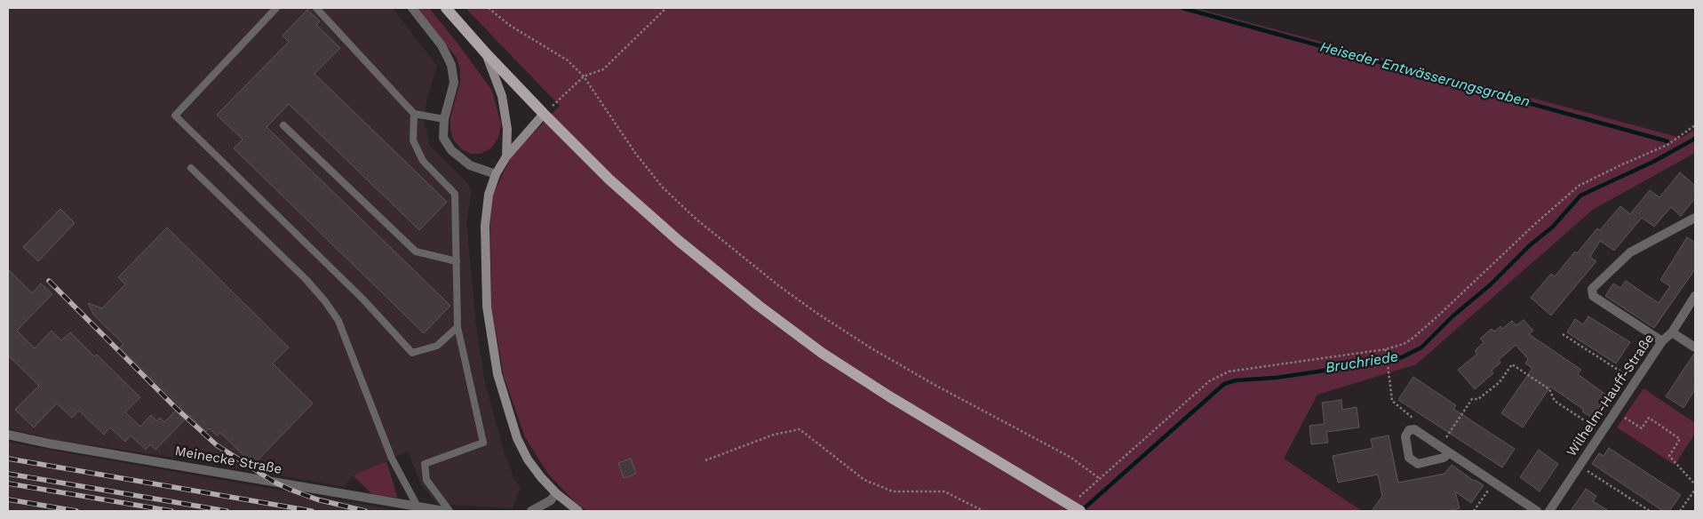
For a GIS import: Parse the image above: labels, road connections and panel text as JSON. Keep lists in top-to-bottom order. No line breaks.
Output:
{"streets":{"street":["Wilhelm-Hauff-Straße","Meinecke Straße"]},"water":["Heiseder Entwässerungsgraben","Bruchriede"]}
